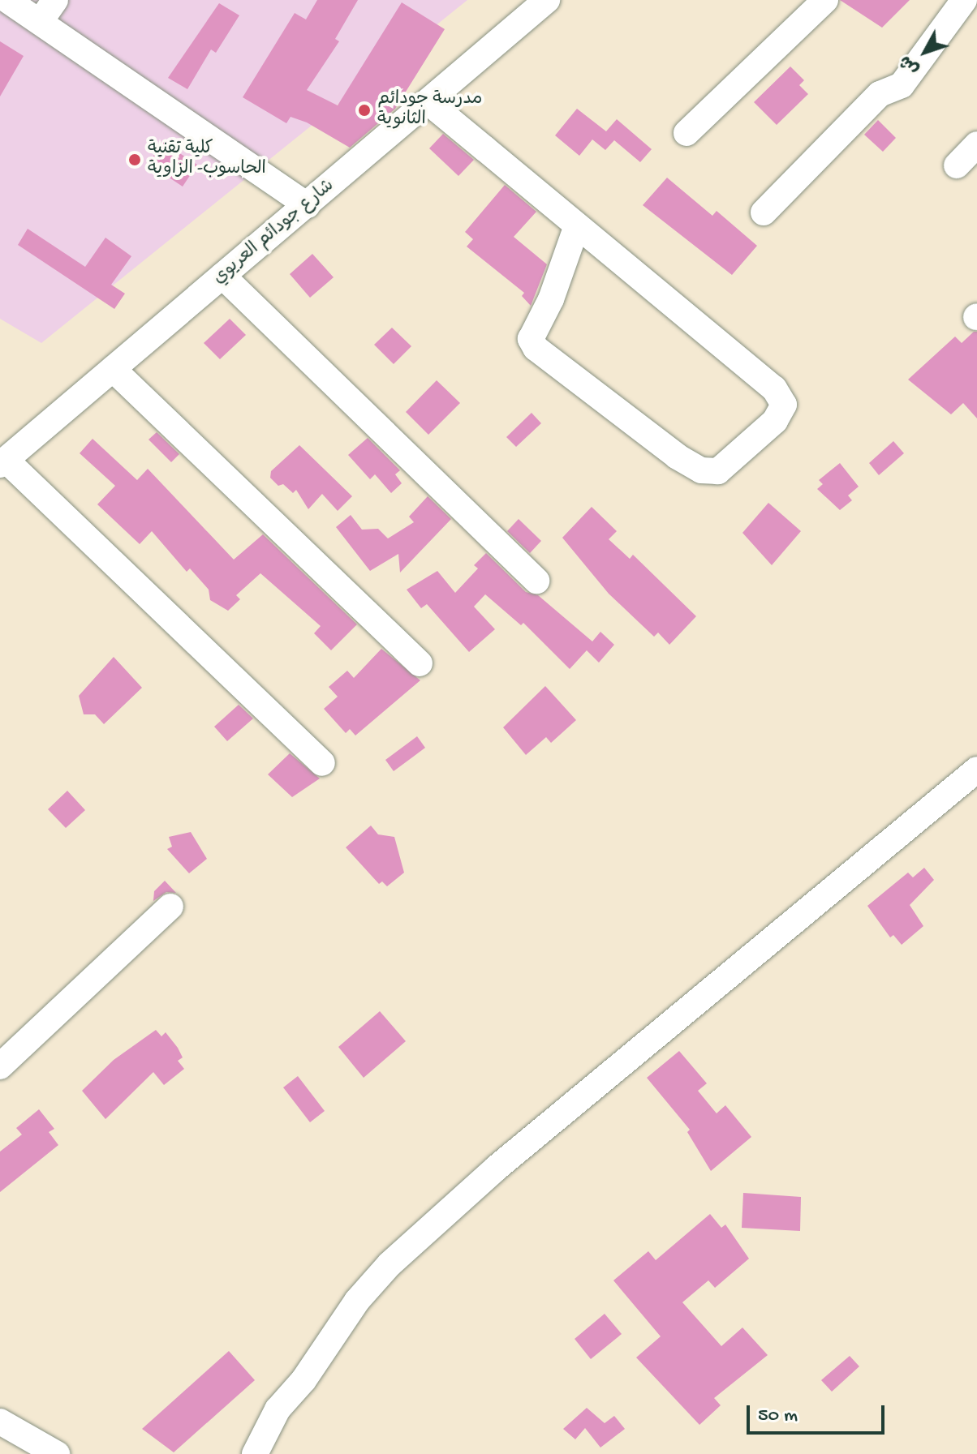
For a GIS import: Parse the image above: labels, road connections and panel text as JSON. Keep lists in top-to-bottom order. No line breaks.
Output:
{"streets":{"street":["شارع جودائم العريوي"]},"places":["مدرسة جودائم الثانوية","كلية تقنية الحاسوب- الزاوية"],"scale_bar":"50 m","north":"bottom left"}
